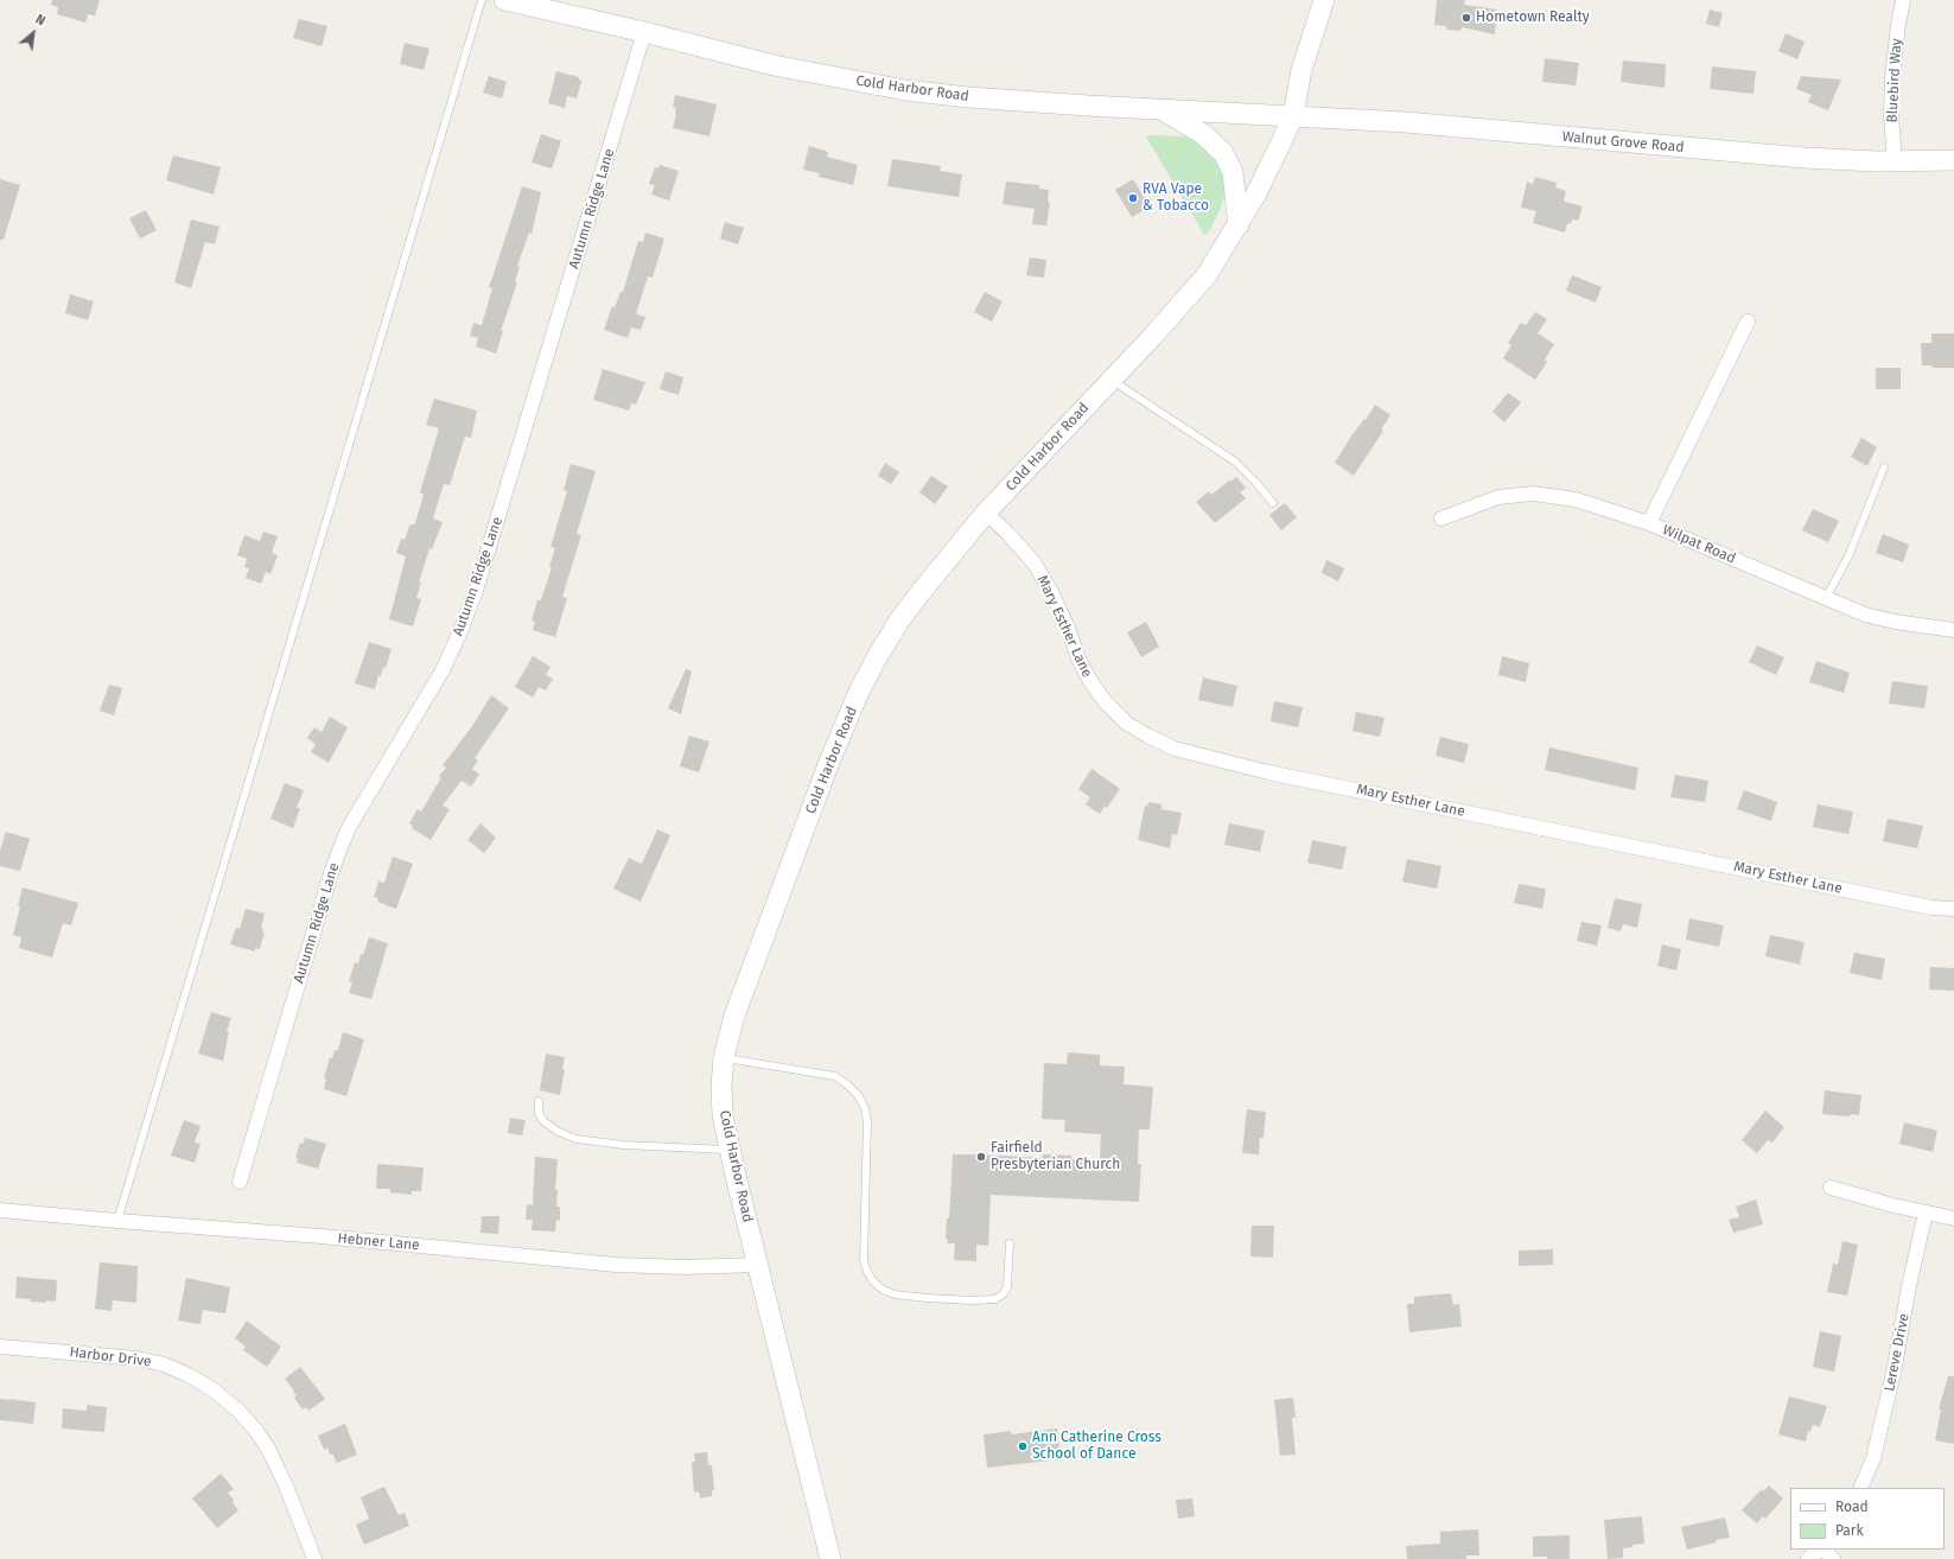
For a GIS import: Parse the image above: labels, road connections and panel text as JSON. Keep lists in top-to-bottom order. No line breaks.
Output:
{"streets":{"main road":["Cold Harbor Road","Walnut Grove Road"],"street":["Bluebird Way","Autumn Ridge Lane","Wilpat Road","Mary Esther Lane","Hebner Lane","Lereve Drive","Harbor Drive"]},"crossings":[["Bluebird Way","Walnut Grove Road"],["Cold Harbor Road","Walnut Grove Road"],["Cold Harbor Road","Autumn Ridge Lane"],["Cold Harbor Road","Mary Esther Lane"],["Cold Harbor Road","Hebner Lane"]],"places":["Hometown Realty","RVA Vape & Tobacco","Fairfield Presbyterian Church","Ann Catherine Cross School of Dance"],"legend":["Road","Park"],"north":"top right"}
